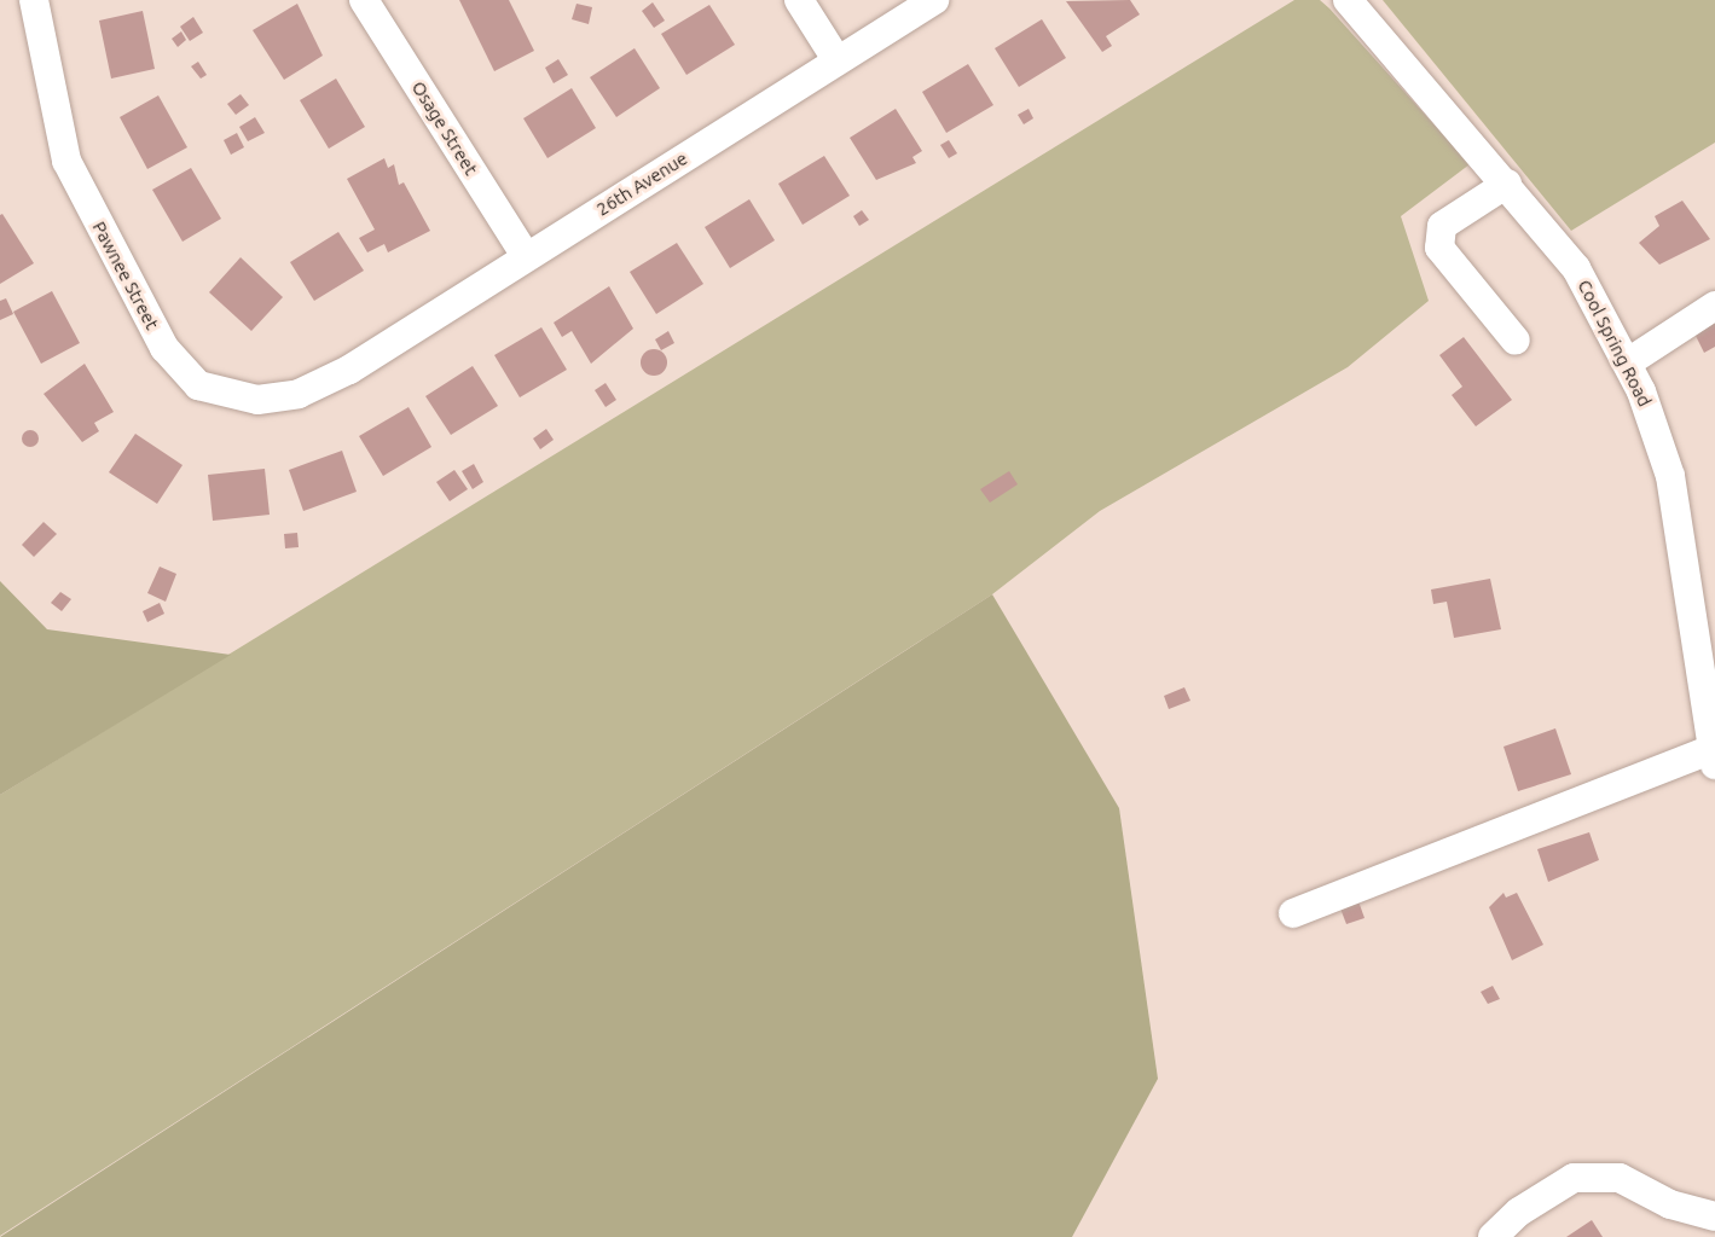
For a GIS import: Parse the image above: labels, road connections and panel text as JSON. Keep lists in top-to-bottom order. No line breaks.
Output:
{"streets":{"street":["Osage Street","26th Avenue","Pawnee Street","Cool Spring Road"]},"crossings":[["Osage Street","26th Avenue"],["26th Avenue","Pawnee Street"]]}
